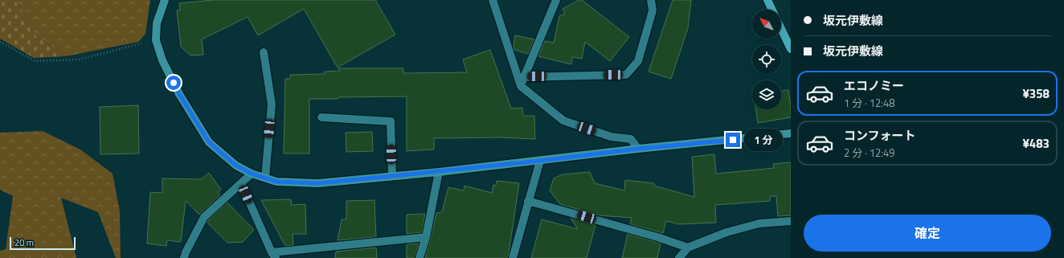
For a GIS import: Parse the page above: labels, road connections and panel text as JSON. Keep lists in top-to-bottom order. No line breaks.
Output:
{"scale_bar":"20 m","north":"top left","page":{"banner":["坂元伊敷線","坂元伊敷線"],"list":[{"name":"エコノミー","note":"1 分 · 12:48","value":"¥358"},{"name":"コンフォート","note":"2 分 · 12:49","value":"¥483"}],"bubble":"1 分","buttons":"確定","scale":"20 m"}}
